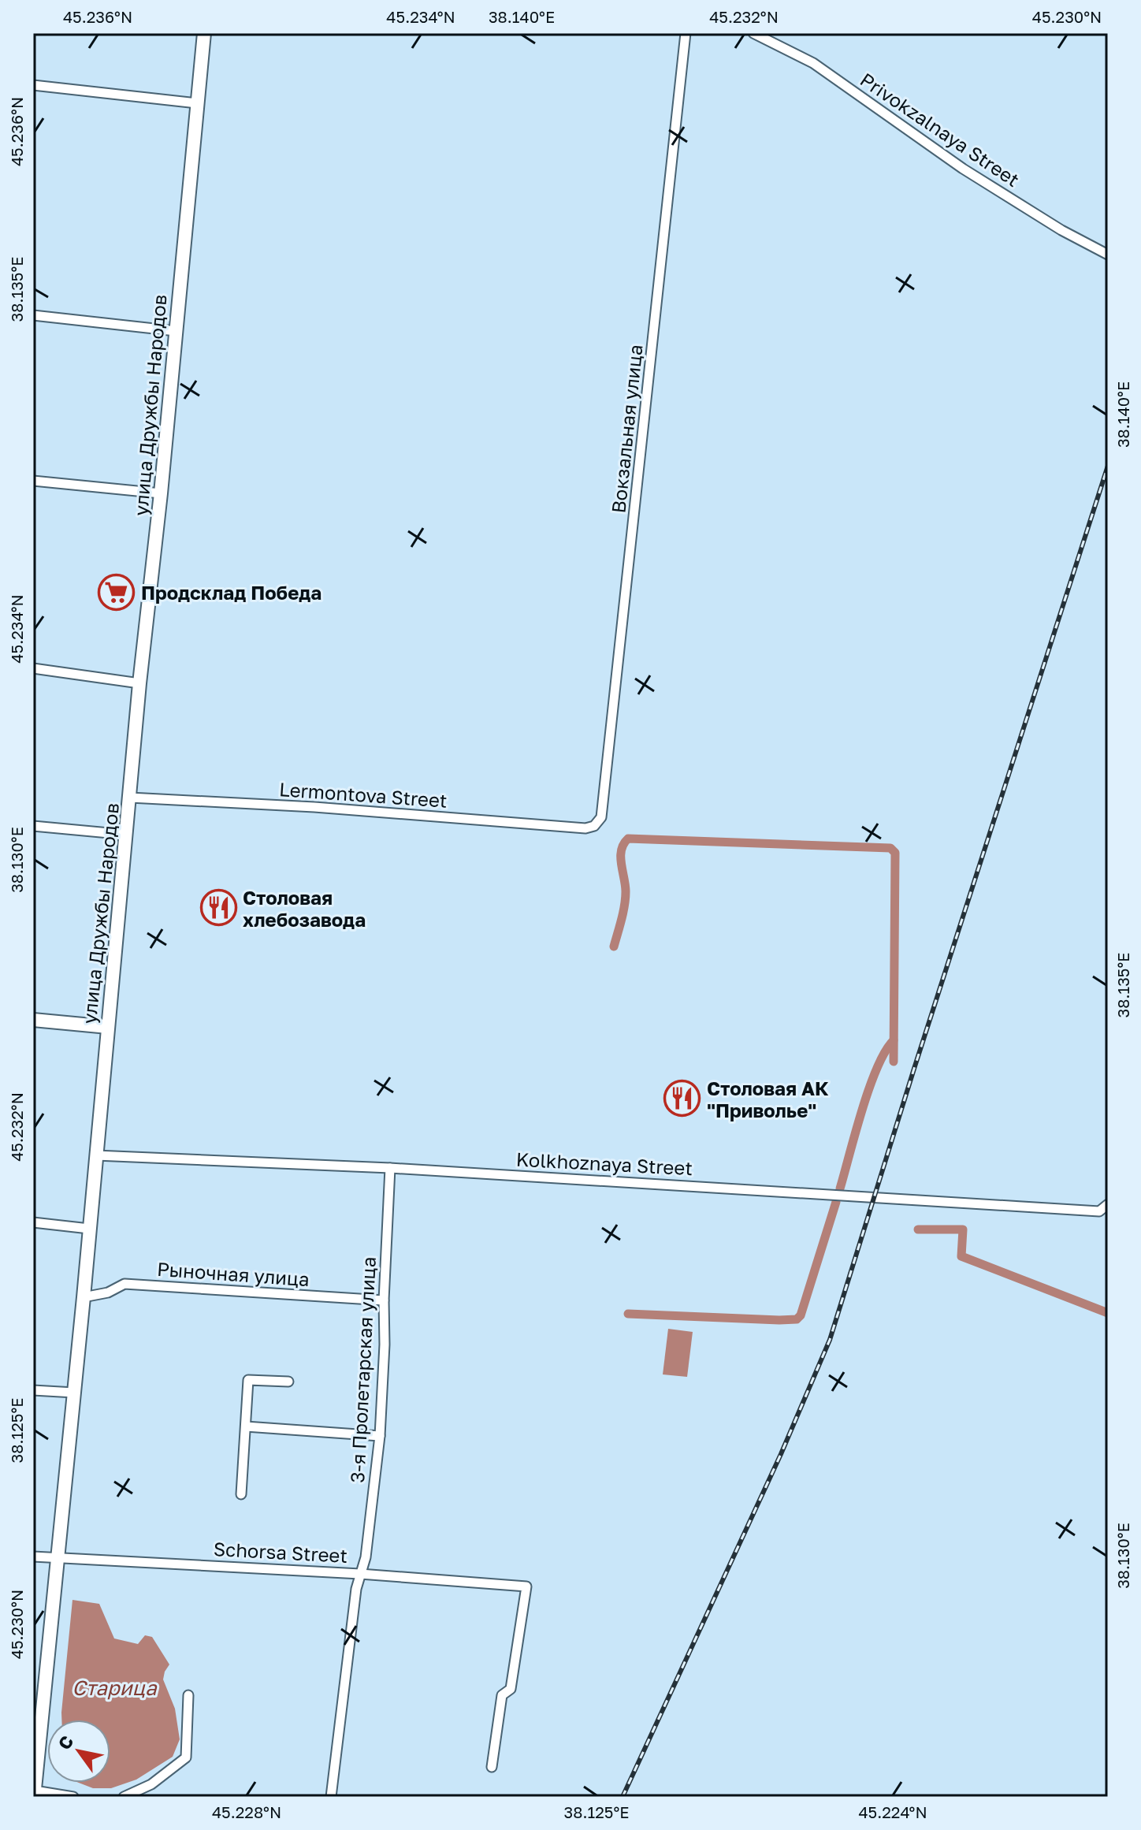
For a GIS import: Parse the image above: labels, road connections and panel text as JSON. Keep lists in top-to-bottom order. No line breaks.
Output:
{"streets":{"street":["Privokzalnaya Street","улица Дружбы Народов","Вокзальная улица","Lermontova Street","Kolkhoznaya Street","Рыночная улица","3-я Пролетарская улица","Schorsa Street"]},"crossings":[["улица Дружбы Народов","Lermontova Street"],["улица Дружбы Народов","Kolkhoznaya Street"],["улица Дружбы Народов","Рыночная улица"],["улица Дружбы Народов","Schorsa Street"],["Вокзальная улица","Lermontova Street"],["Kolkhoznaya Street","3-я Пролетарская улица"],["Рыночная улица","3-я Пролетарская улица"],["3-я Пролетарская улица","Schorsa Street"]],"water":["Старица"],"places":{"supermarket":["Продсклад Победа"],"restaurant":["Столовая хлебозавода","Столовая АК \"Приволье\""]},"north":"top left","coordinates":["45.236°N","45.234°N","38.140°E","45.232°N","45.230°N","38.135°E","38.130°E","38.125°E","45.228°N","45.224°N"]}
